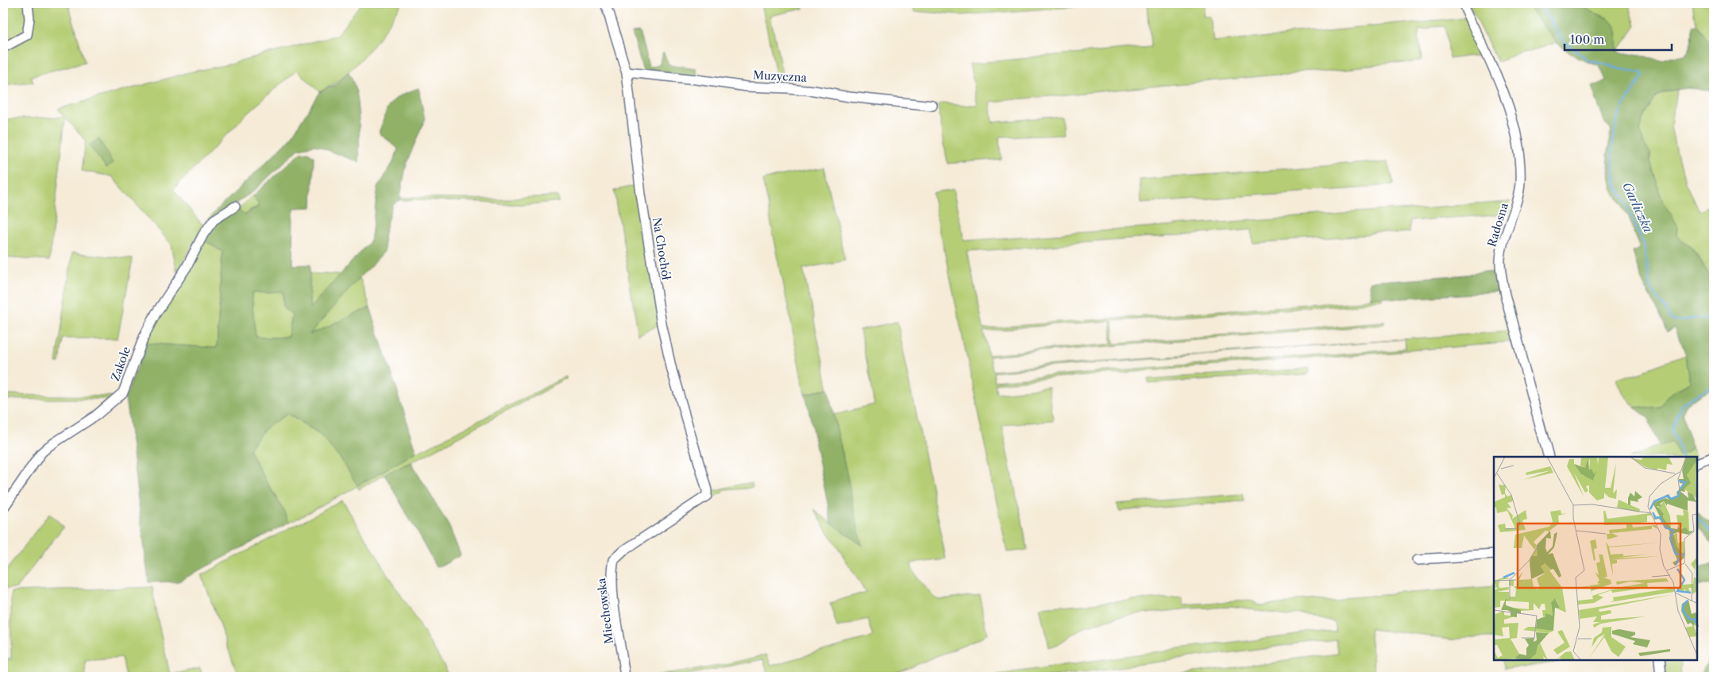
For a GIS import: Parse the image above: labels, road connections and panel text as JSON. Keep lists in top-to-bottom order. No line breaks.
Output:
{"streets":{"street":["Muzyczna","Radosna","Na Chochół","Zakole","Miechowska"]},"crossings":[["Muzyczna","Na Chochół"],["Na Chochół","Miechowska"]],"water":["Garliczka"],"scale_bar":"100 m"}
